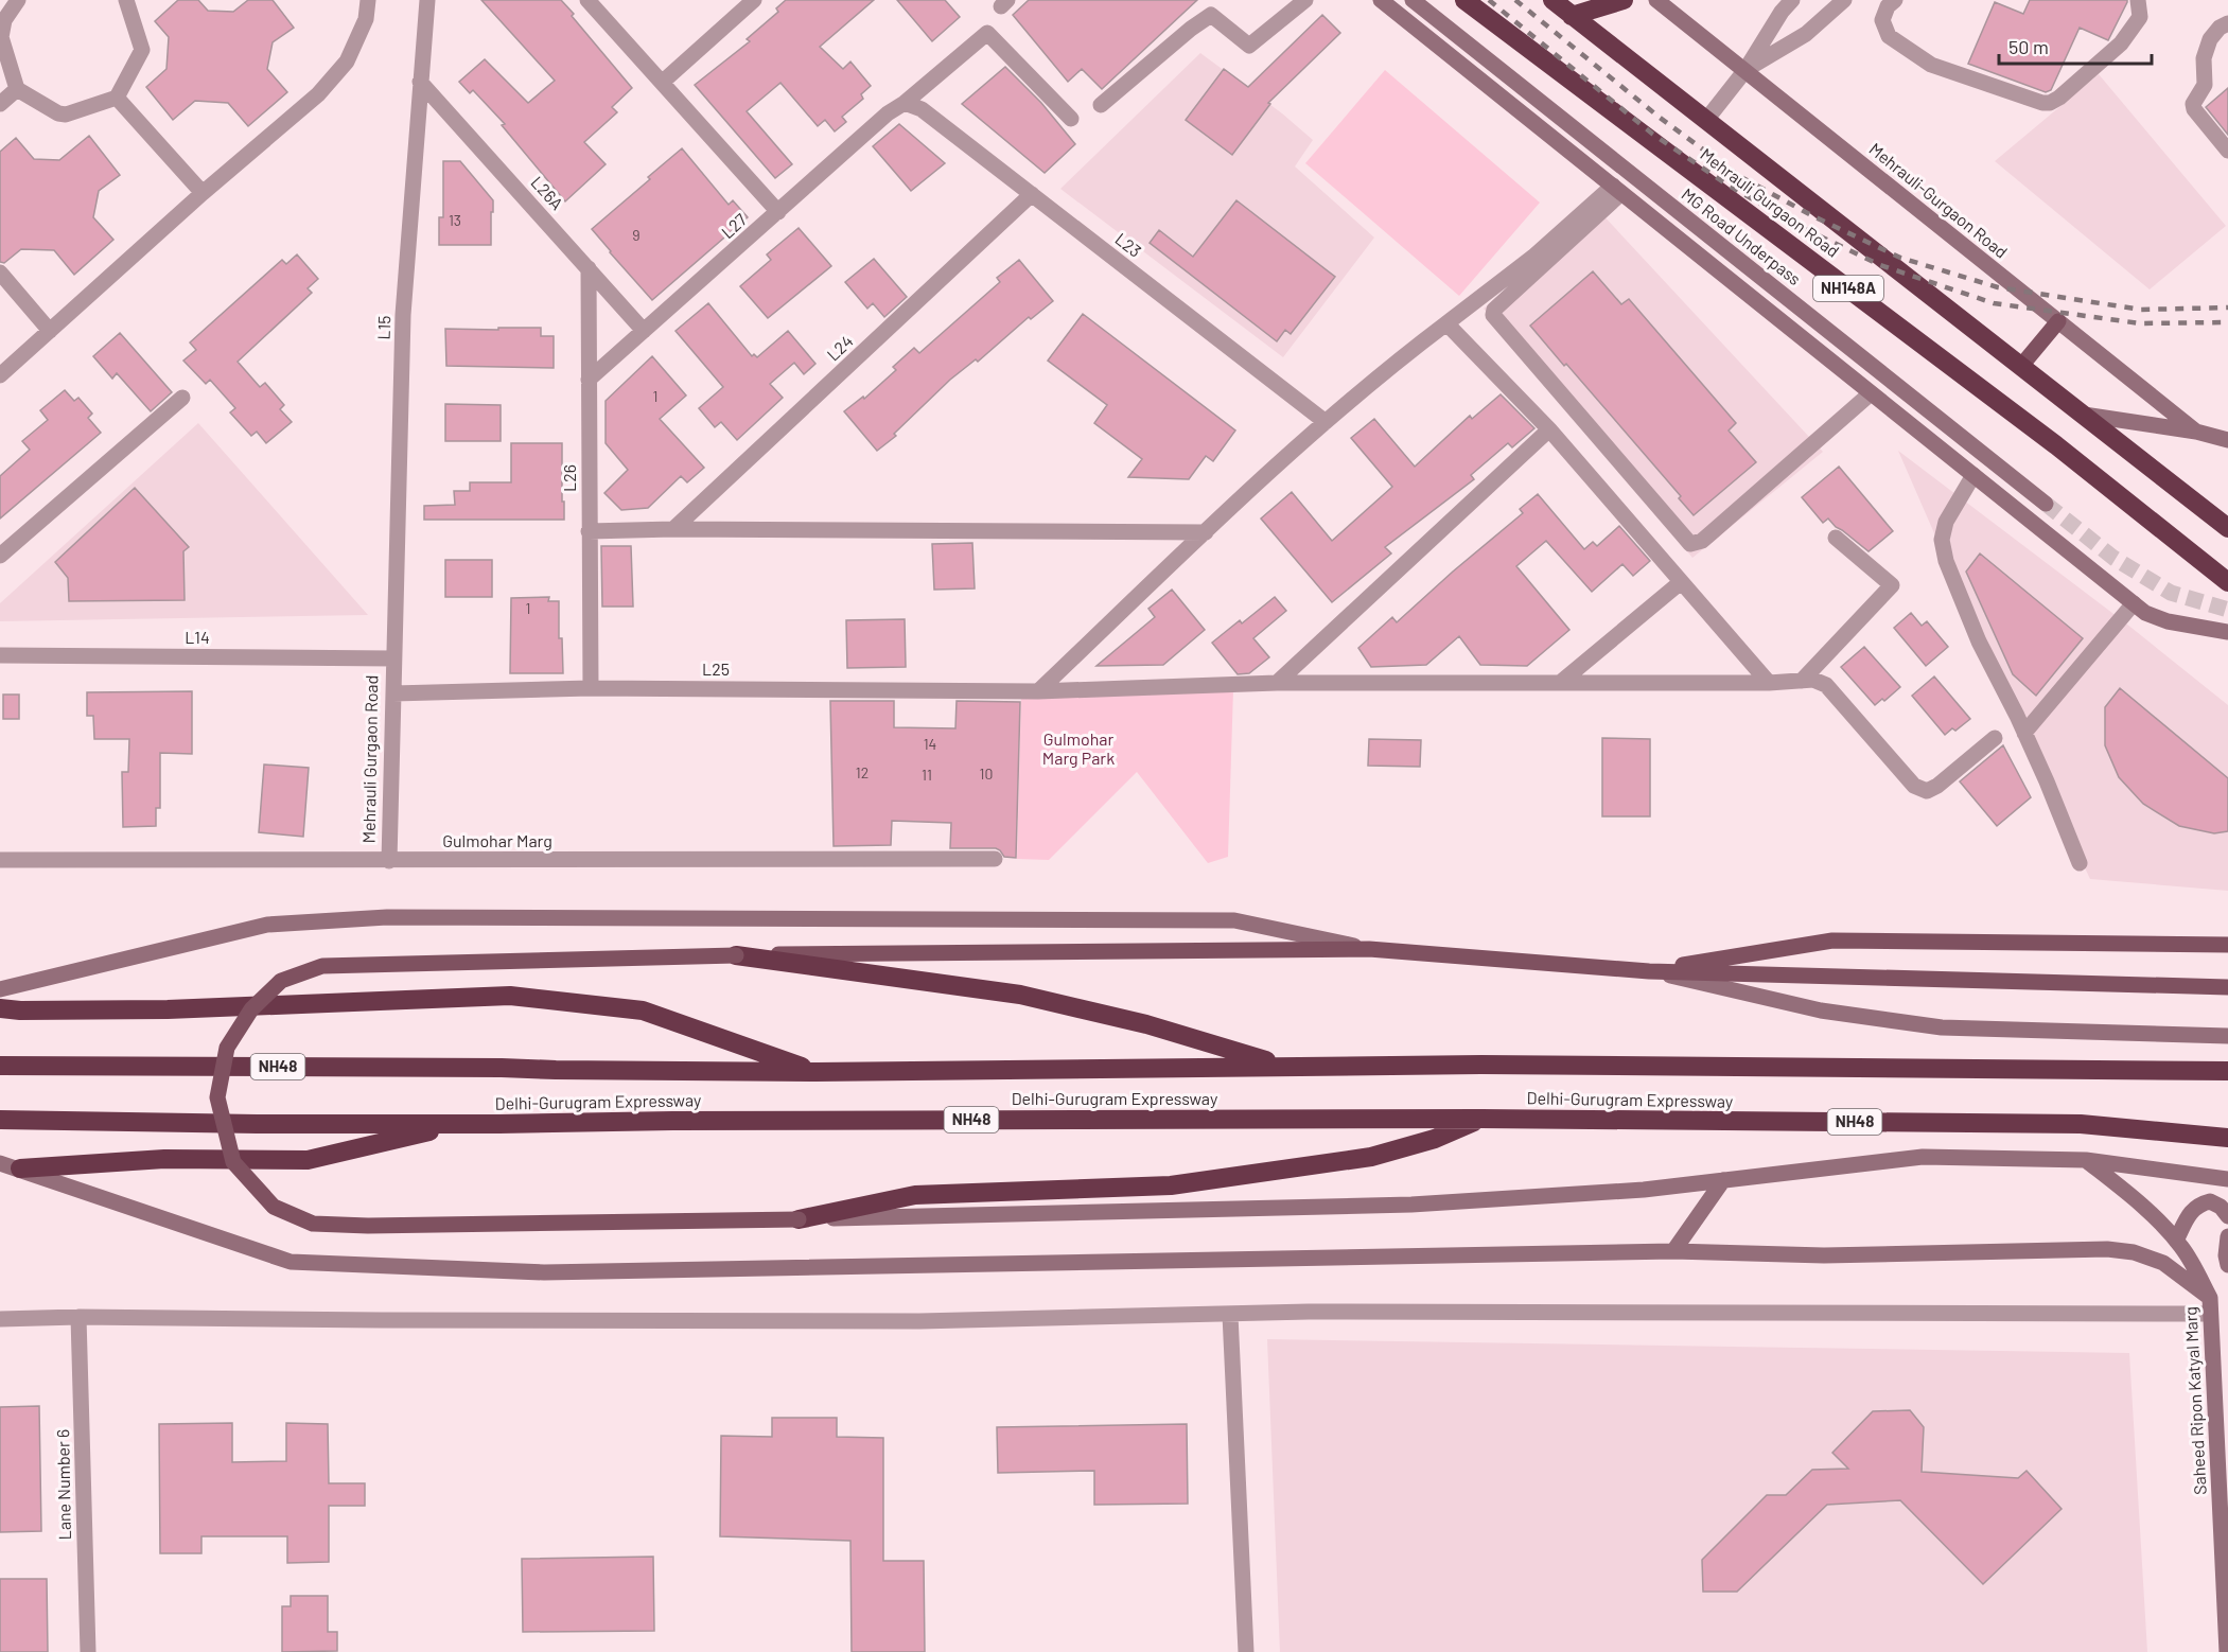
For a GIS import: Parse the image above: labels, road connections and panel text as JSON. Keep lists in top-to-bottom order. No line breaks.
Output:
{"streets":{"highway":["Mehrauli Gurgaon Road","NH148A","NH48","Delhi-Gurugram Expressway"],"main road":["Mehrauli-Gurgaon Road","MG Road Underpass","Saheed Ripon Katyal Marg"],"street":["L26A","L27","L23","L15","L24","L26","L14","L25","Gulmohar Marg","Lane Number 6"]},"crossings":[["L26A","L27"],["L26A","L15"],["L26A","L26"],["Mehrauli Gurgaon Road","L15"],["Mehrauli Gurgaon Road","L14"],["Mehrauli Gurgaon Road","L25"],["Mehrauli Gurgaon Road","Gulmohar Marg"],["L27","L23"],["L27","L26"],["L23","L24"],["L15","L14"],["L26","L25"]],"parks":["Gulmohar Marg Park"],"house_numbers":["13","9","1","1","14","12","10","11"],"scale_bar":"50 m"}
